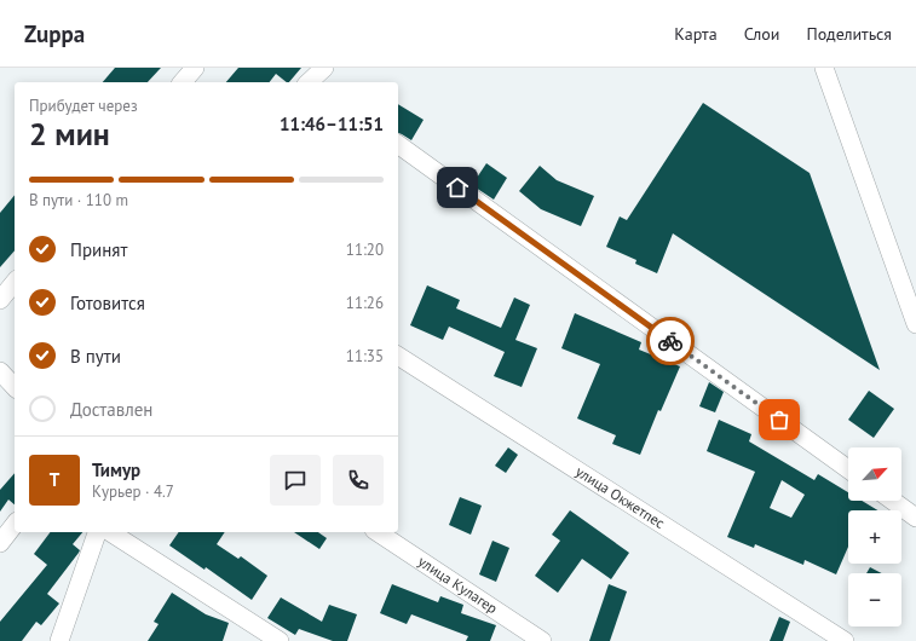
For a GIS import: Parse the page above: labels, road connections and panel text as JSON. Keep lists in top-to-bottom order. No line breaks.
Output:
{"streets":{"street":["улица Окжетпес","улица Кулагер"]},"north":"top right","page":{"header":"Zuppa","nav":["Карта","Слои","Поделиться"],"heading":["2 мин","Прибудет через","11:46–11:51"],"panel":["Тимур","Курьер · 4.7"],"bar":"В пути · 110 m","list":[["Принят","11:20"],["Готовится","11:26"],["В пути","11:35"],"Доставлен"],"map_buttons":["+","−"],"round":"Т"}}
